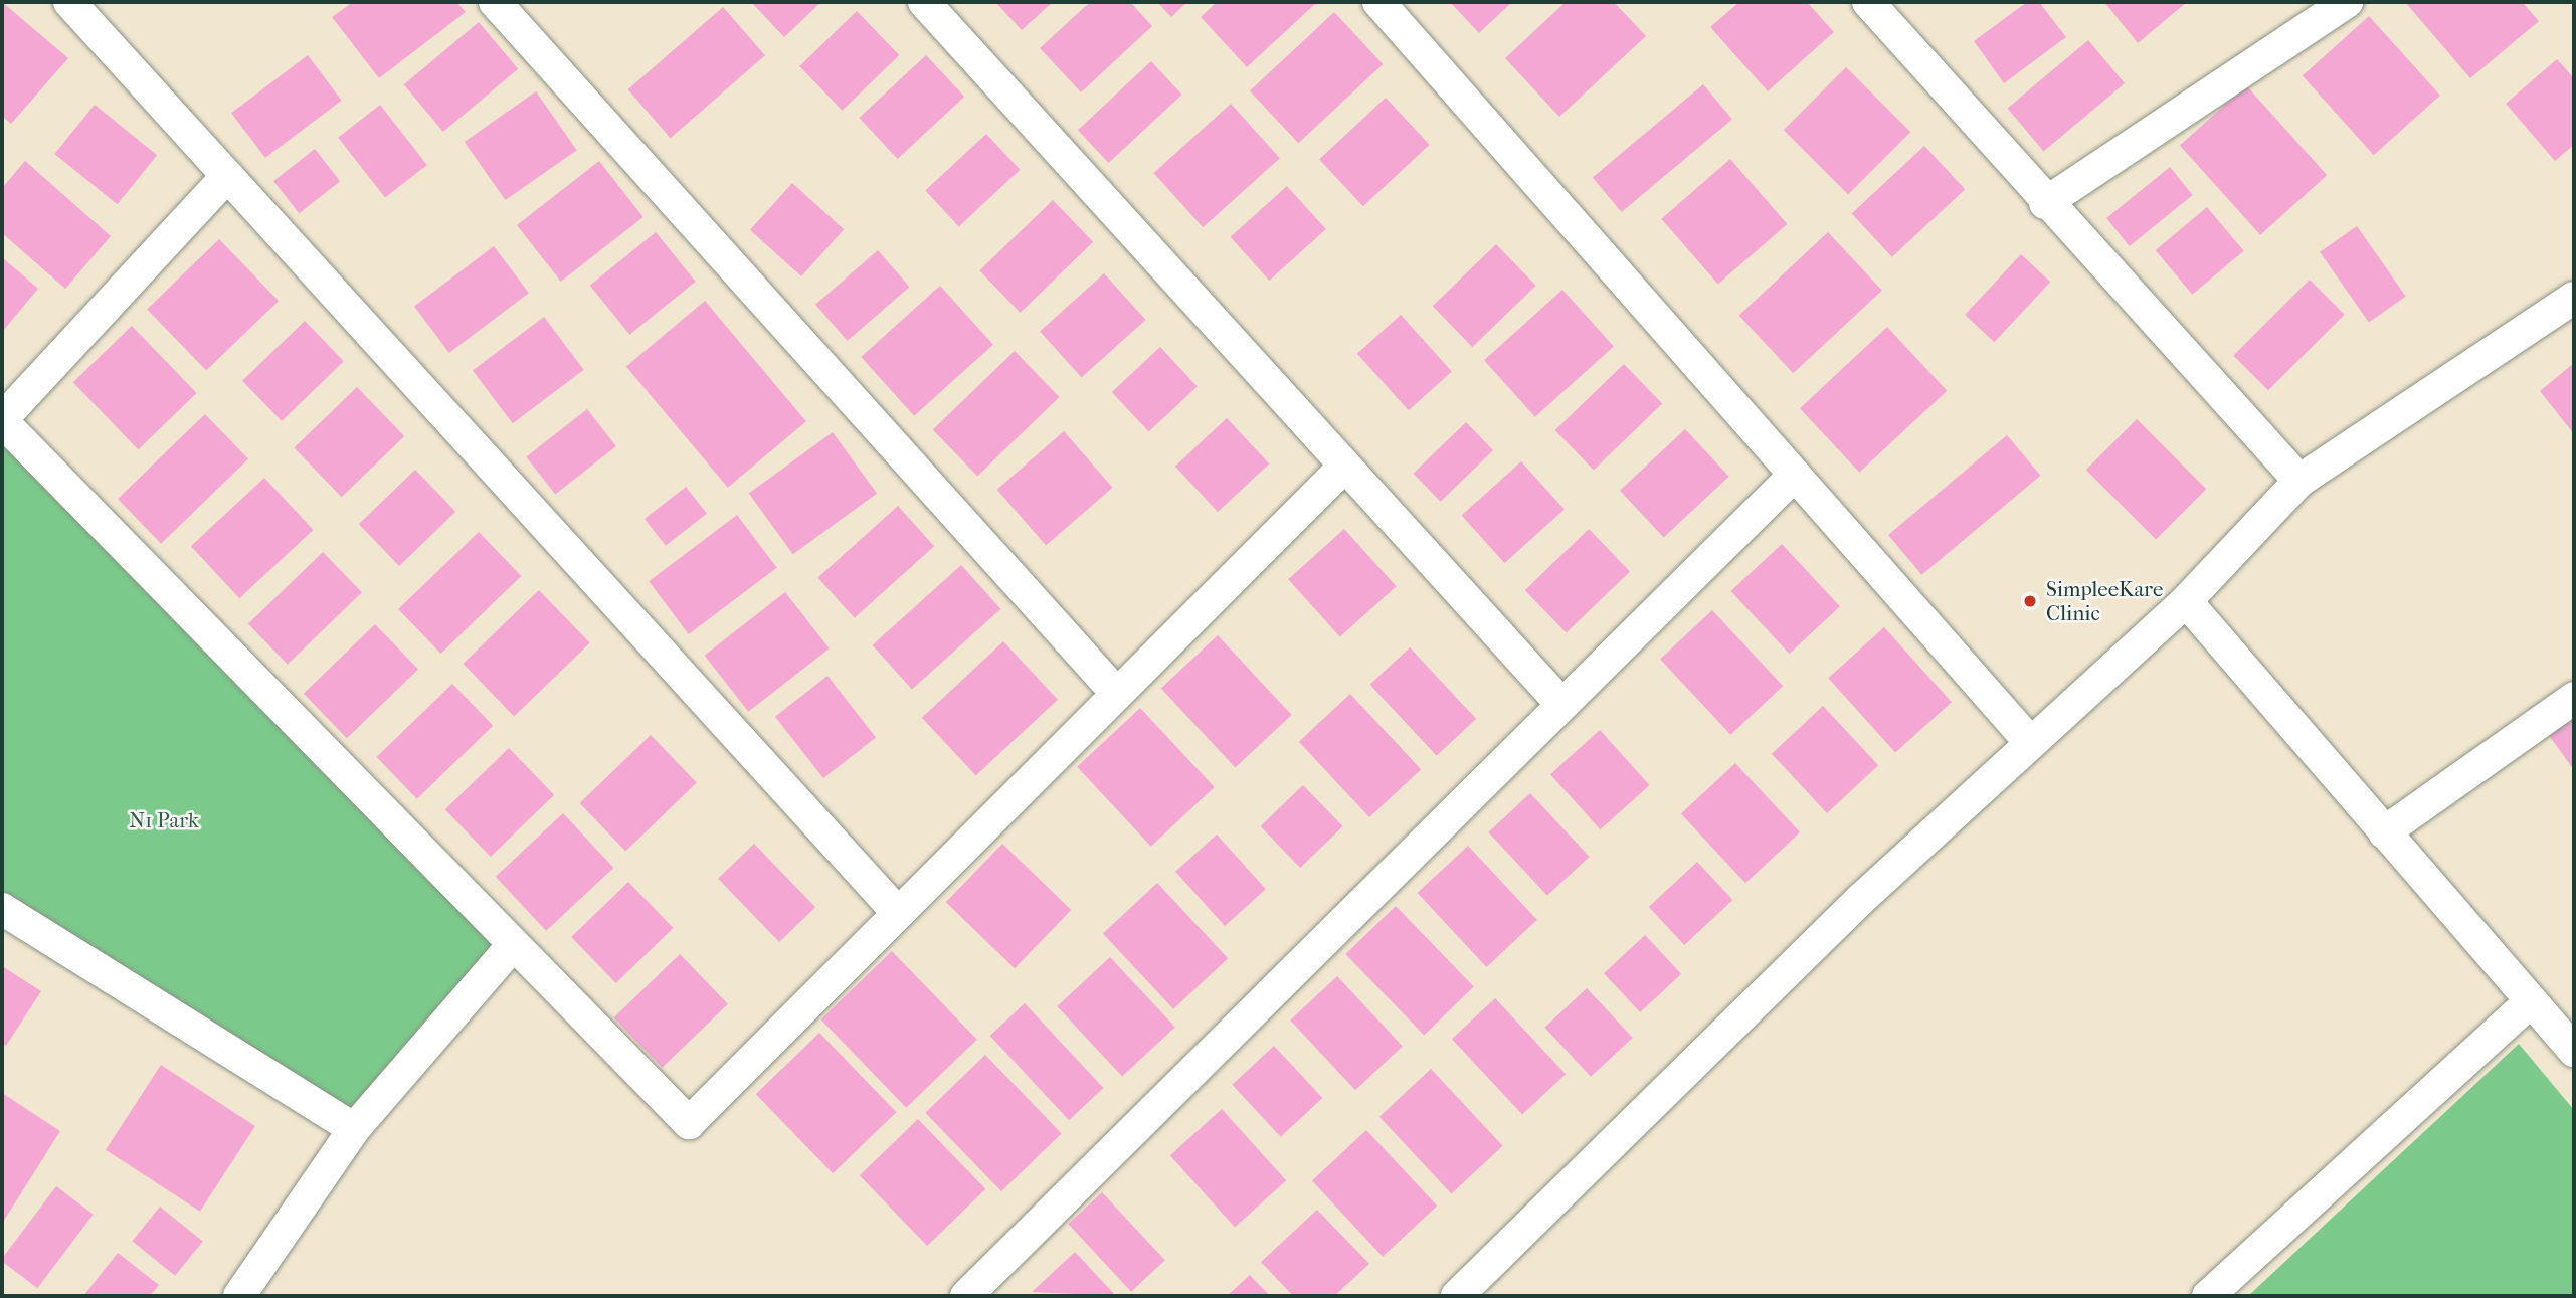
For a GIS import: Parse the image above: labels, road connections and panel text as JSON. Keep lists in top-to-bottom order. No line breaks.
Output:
{"parks":["N1 Park"],"places":["SimpleeKare Clinic"]}
